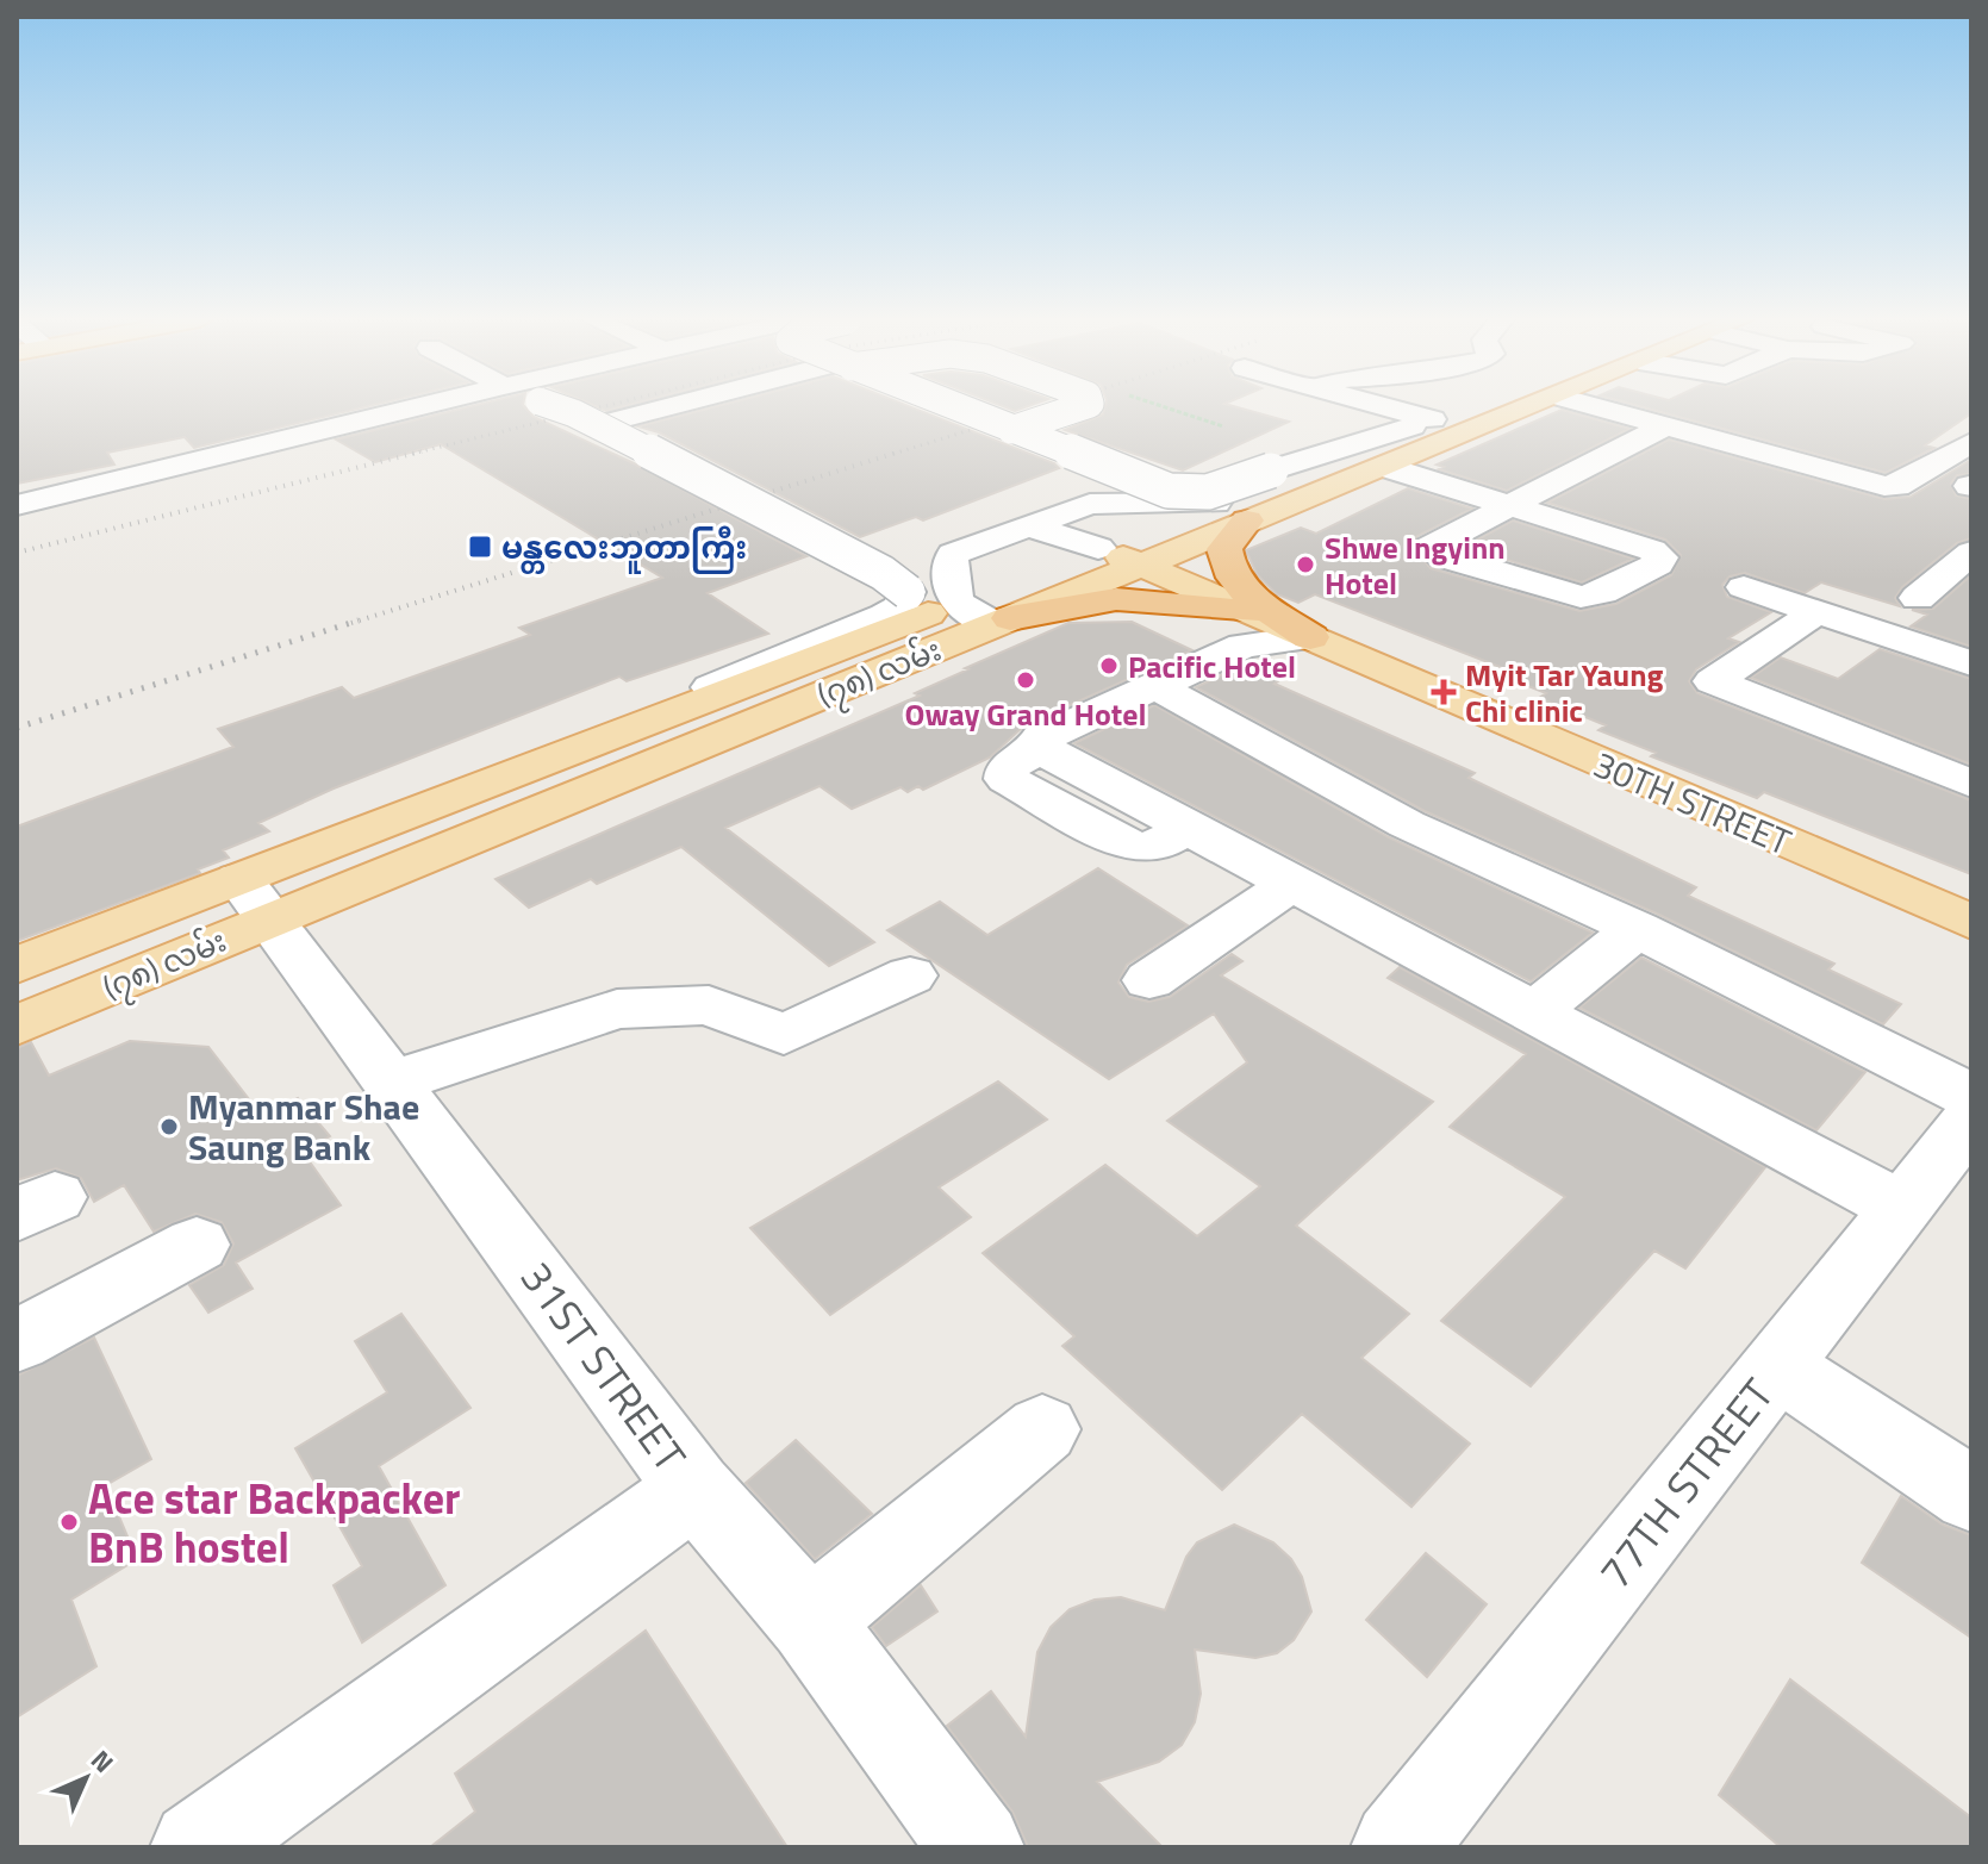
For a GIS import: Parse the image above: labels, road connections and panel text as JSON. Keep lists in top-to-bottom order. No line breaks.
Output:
{"streets":{"main road":["(၇၈) လမ်း","30TH STREET"],"street":["31ST STREET","77TH STREET"]},"crossings":[["(၇၈) လမ်း","30TH STREET"],["(၇၈) လမ်း","31ST STREET"]],"places":{"transit":["မန္တလေးဘူတာကြီး"],"other":["Shwe Ingyinn Hotel","Pacific Hotel","Oway Grand Hotel","Myanmar Shae Saung Bank","Ace star Backpacker BnB hostel"],"health":["Myit Tar Yaung Chi clinic"]},"north":"top right"}
